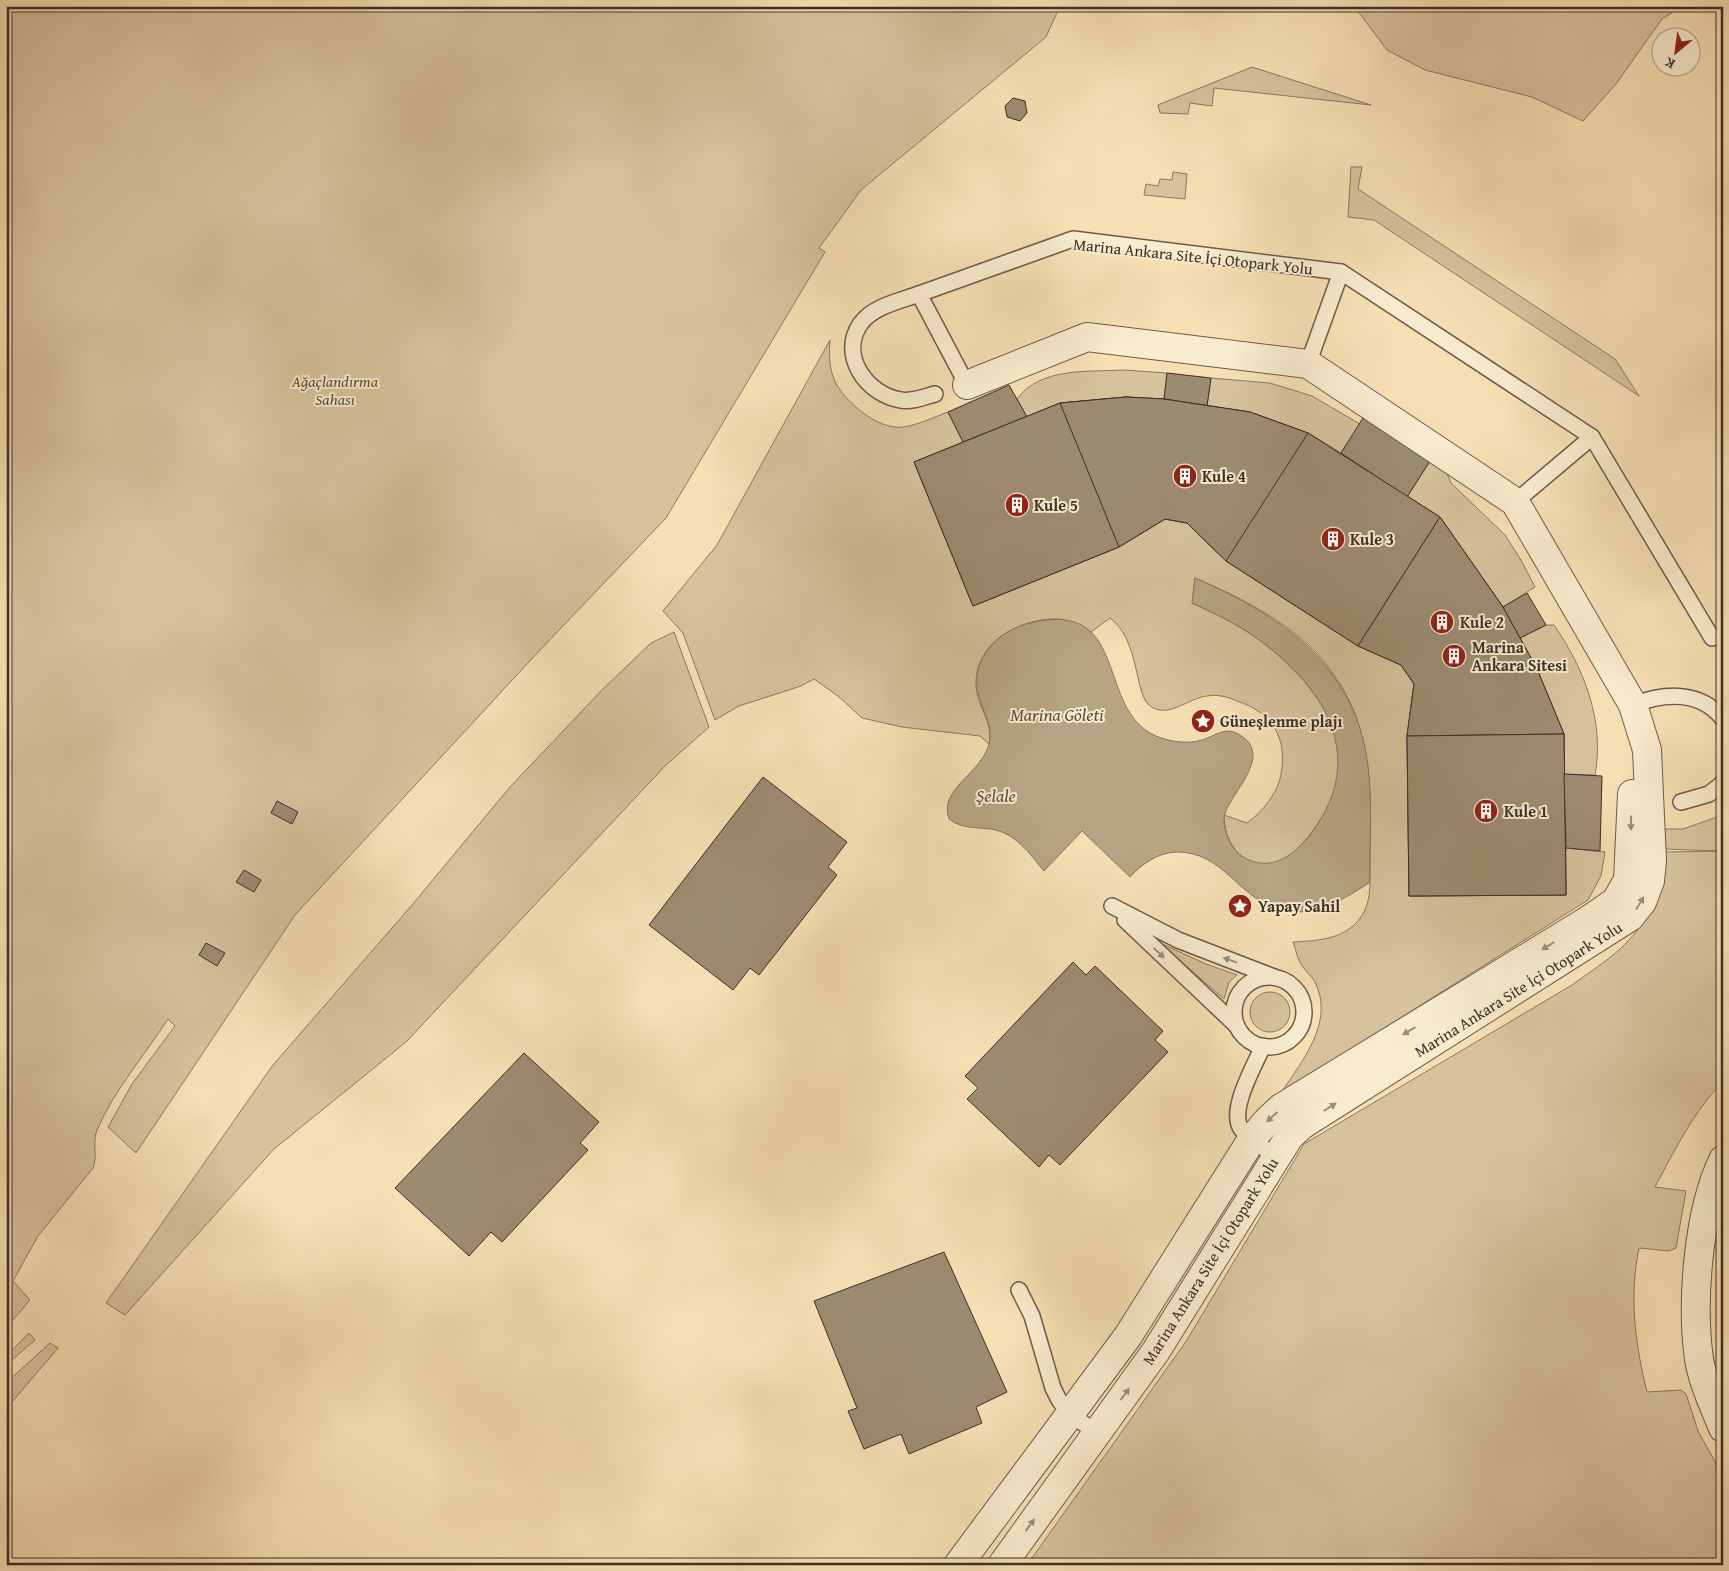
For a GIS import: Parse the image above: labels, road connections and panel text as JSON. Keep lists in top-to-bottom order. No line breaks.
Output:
{"streets":{"street":["Marina Ankara Site İçi Otopark Yolu"]},"water":["Marina Göleti","Şelale"],"parks":["Ağaçlandırma Sahası"],"places":{"building":["Kule 4","Kule 5","Kule 3","Kule 2","Marina Ankara Sitesi","Kule 1"],"place":["Güneşlenme plajı","Yapay Sahil"]},"north":"bottom left"}
